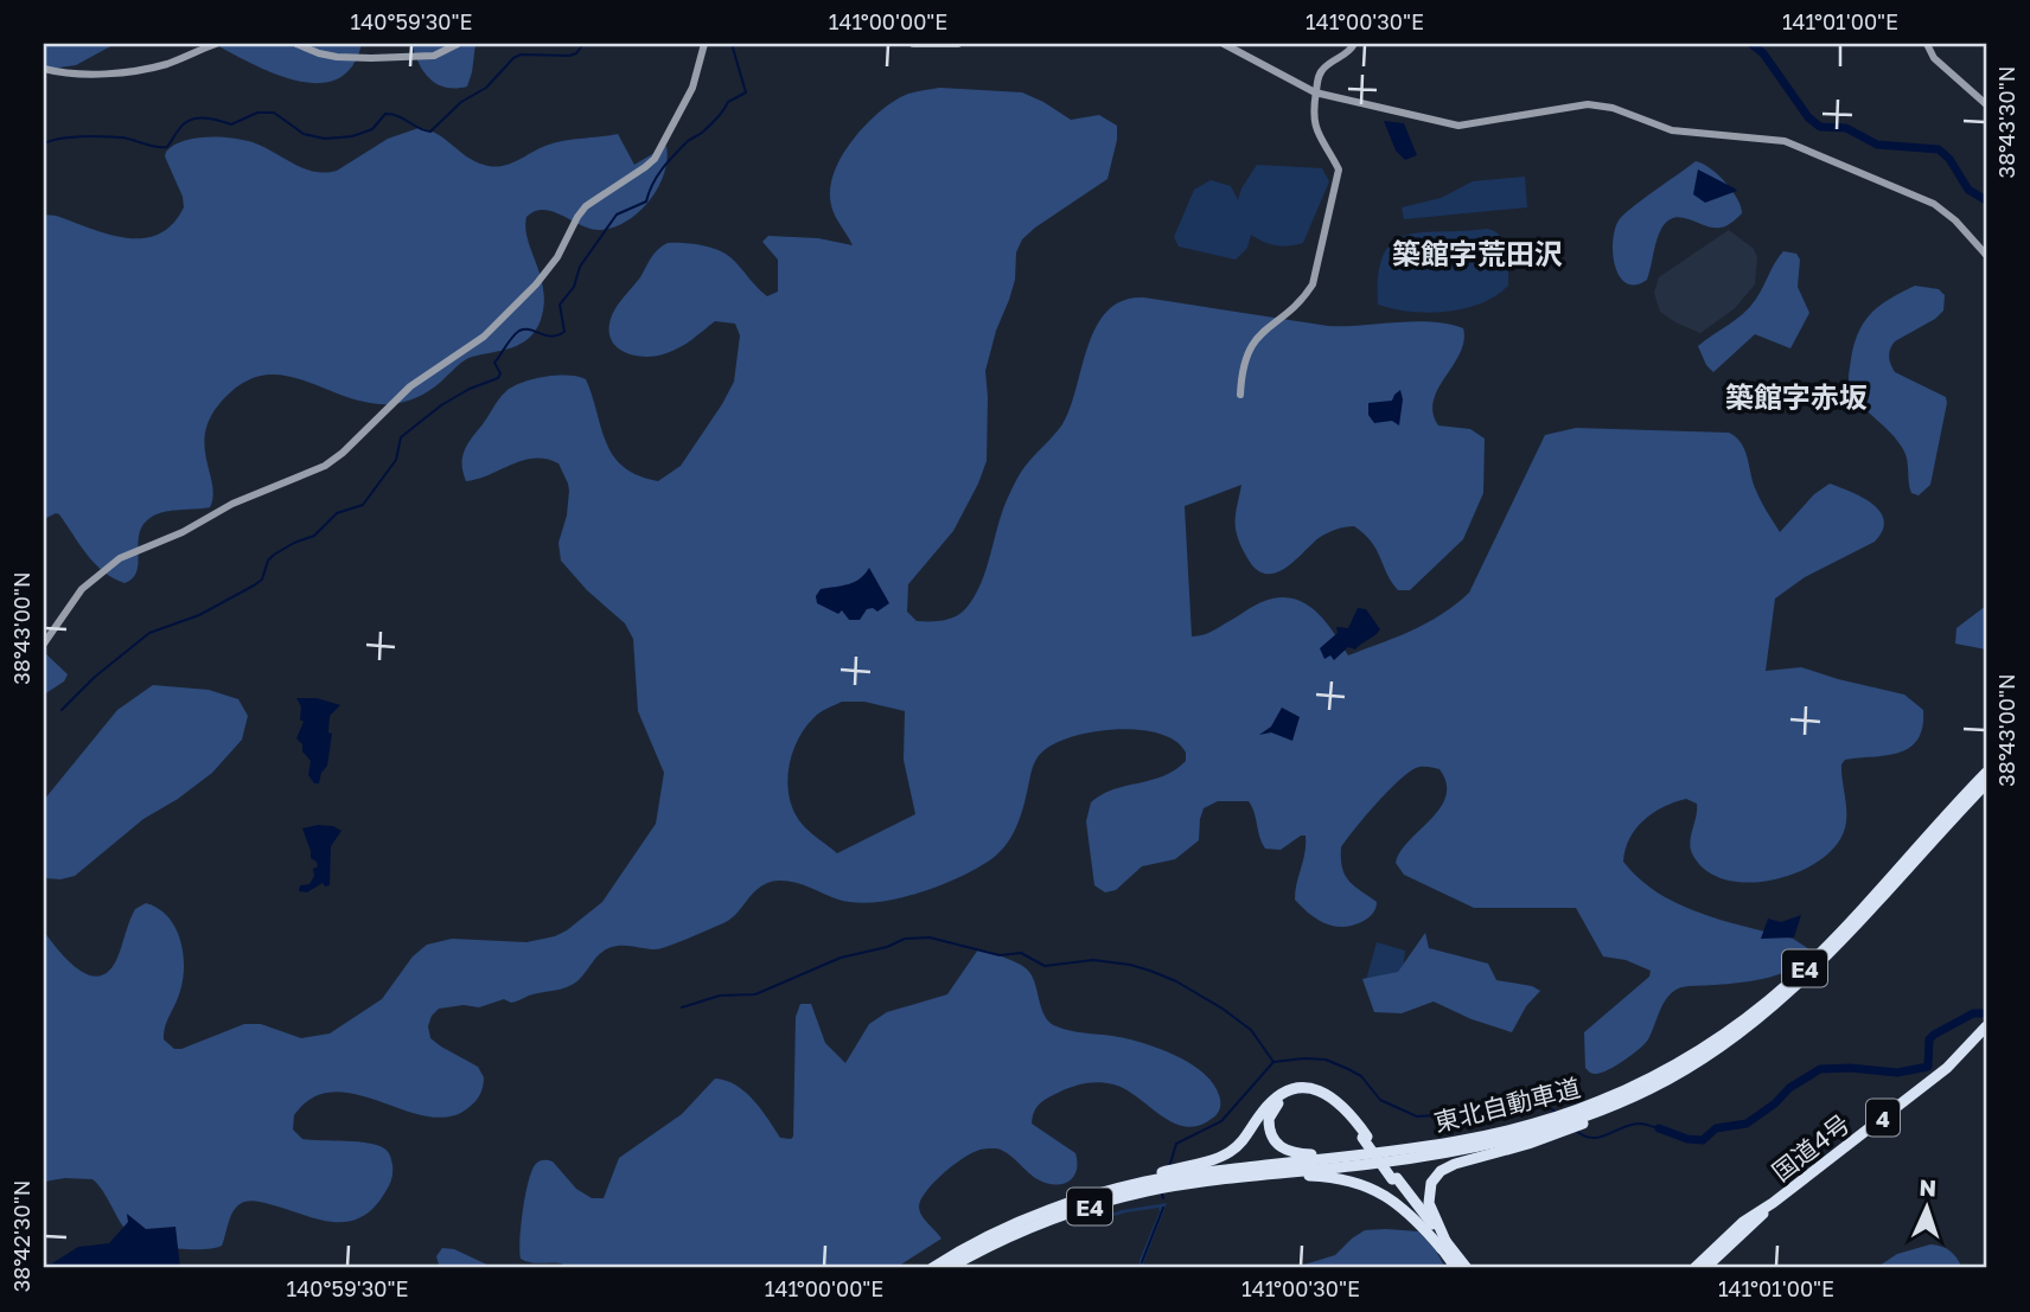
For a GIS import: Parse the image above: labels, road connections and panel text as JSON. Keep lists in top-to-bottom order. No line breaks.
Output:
{"streets":{"highway":["E4","東北自動車道","4","国道4号"]},"crossings":[["E4","東北自動車道"]],"districts":["築館字荒田沢","築館字赤坂"],"north":"top","coordinates":["140°59'30\"E","141°00'00\"E","141°00'30\"E","141°01'00\"E","38°43'30\"N","38°43'00\"N","38°42'30\"N"]}
